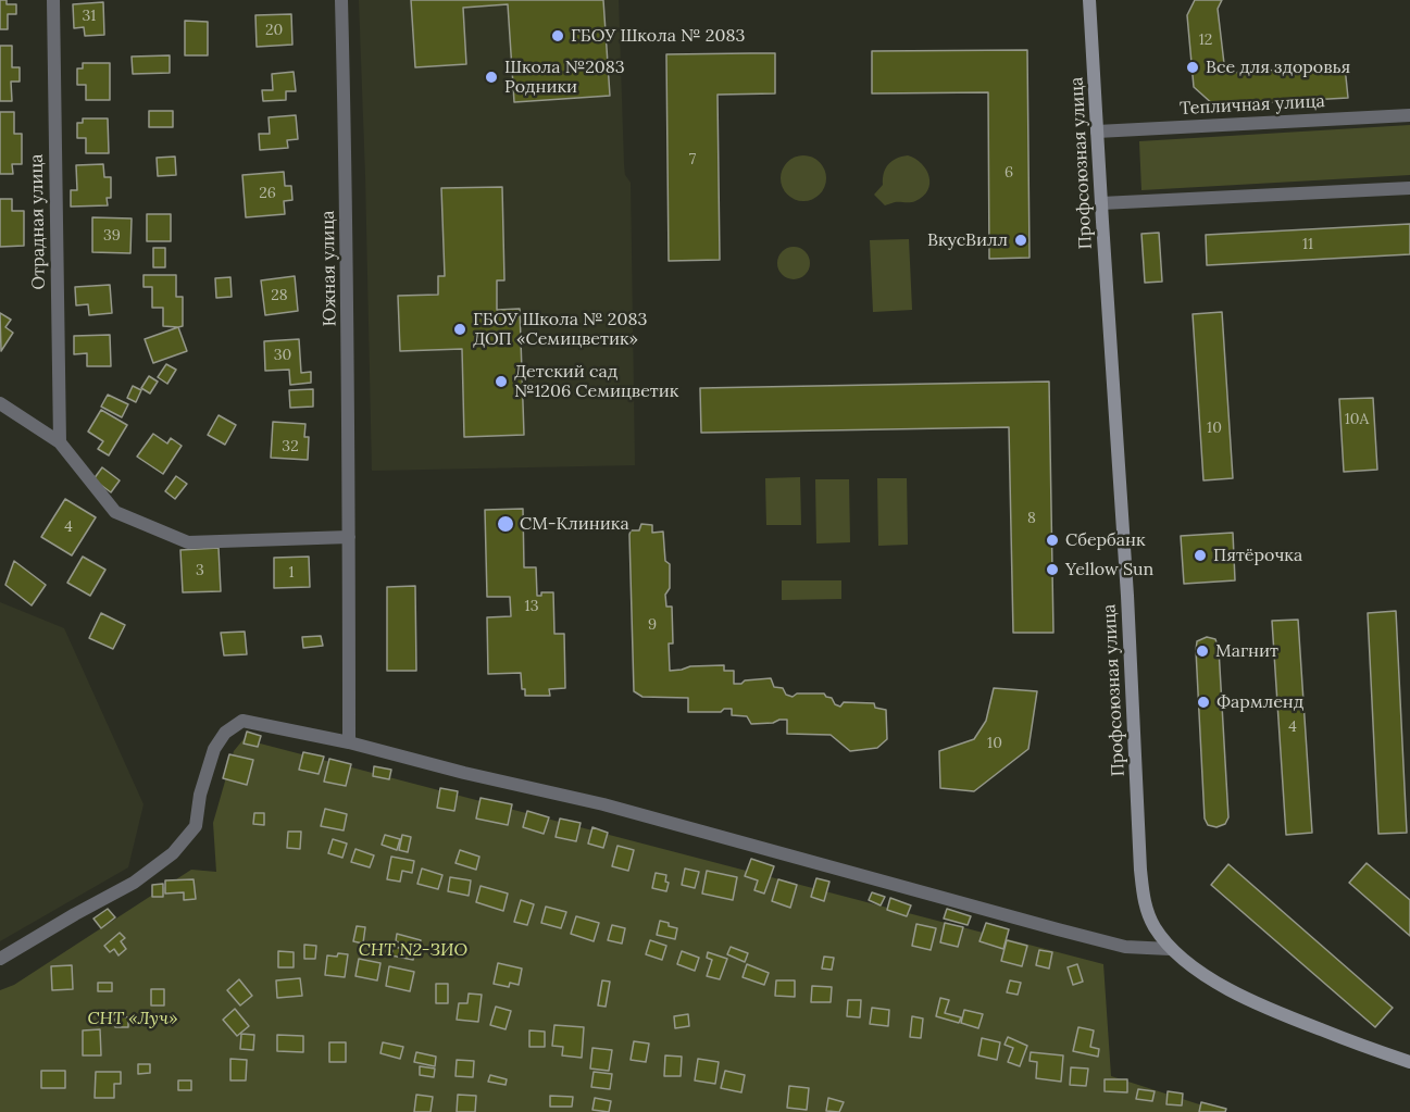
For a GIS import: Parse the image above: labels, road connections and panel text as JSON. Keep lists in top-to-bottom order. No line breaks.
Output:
{"streets":{"main road":["Профсоюзная улица"],"street":["Тепличная улица","Отрадная улица","Южная улица"]},"crossings":[["Тепличная улица","Профсоюзная улица"]],"parks":["СНТ N2-ЗИО","СНТ «Луч»"],"places":["ГБОУ Школа № 2083","Все для здоровья","Школа №2083 Родники","ВкусВилл","ГБОУ Школа № 2083 ДОП «Семицветик»","Детский сад №1206 Семицветик","СМ-Клиника","Сбербанк","Пятёрочка","Yellow Sun","Магнит","Фармленд"],"house_numbers":["31","20","12","7","6","26","39","11","28","30","10А","10","32","8","4","3","1","13","9","4","10"]}
